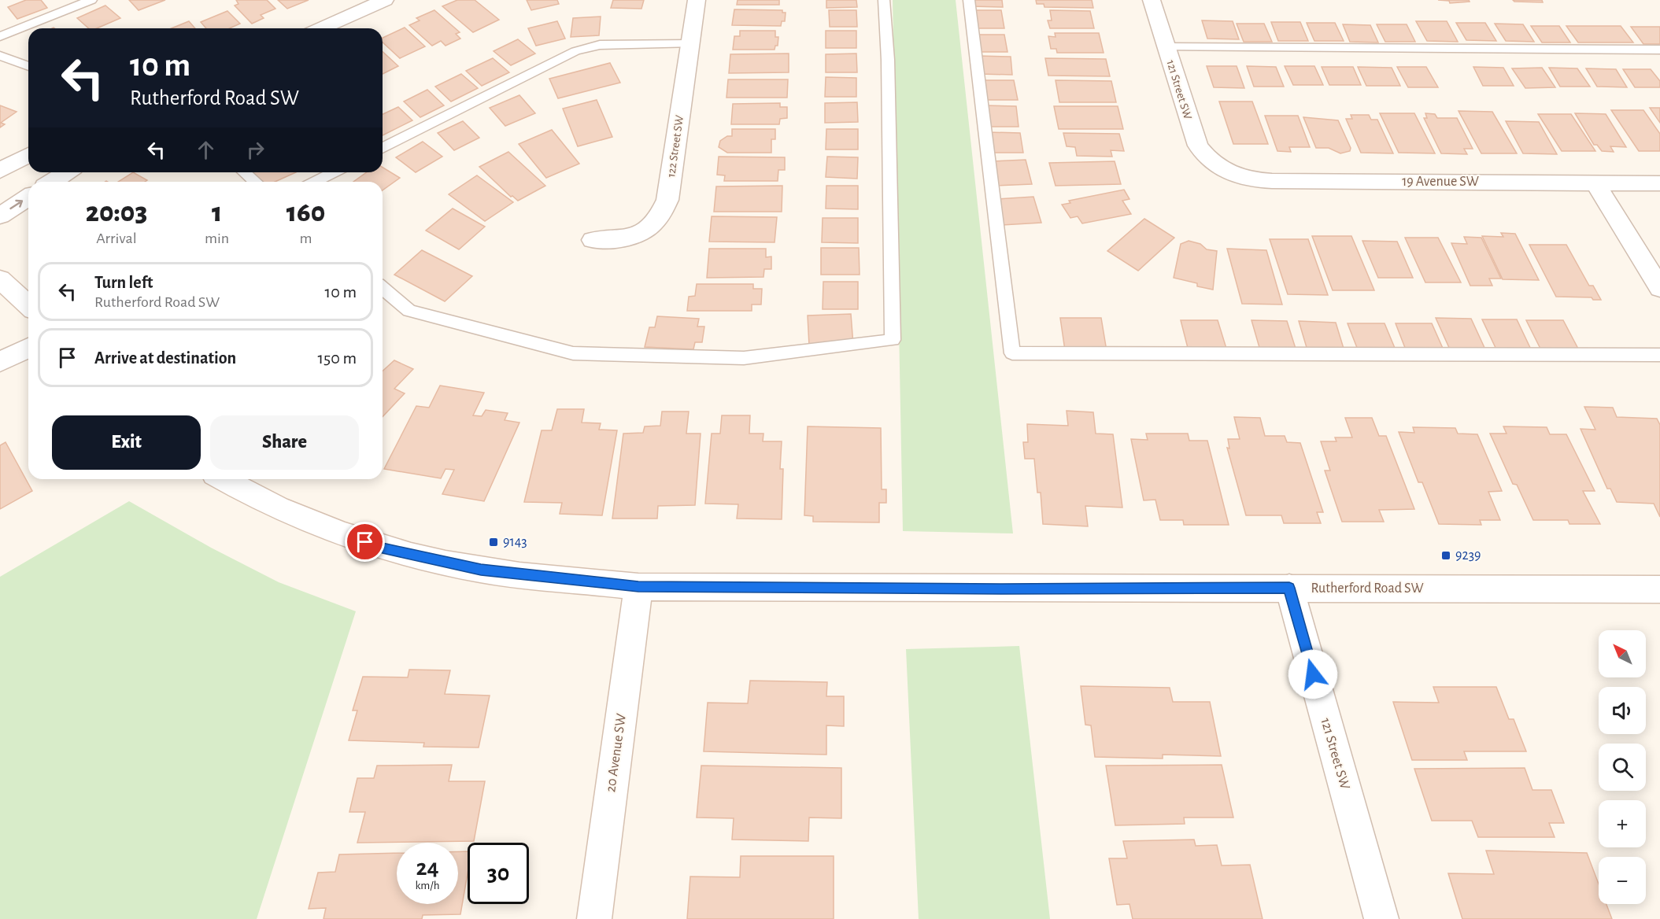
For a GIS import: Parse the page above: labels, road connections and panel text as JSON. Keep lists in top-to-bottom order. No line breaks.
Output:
{"streets":{"street":["121 Street SW","122 Street SW","19 Avenue SW","Rutherford Road SW","20 Avenue SW"]},"crossings":[["121 Street SW","19 Avenue SW"],["121 Street SW","Rutherford Road SW"],["Rutherford Road SW","20 Avenue SW"]],"places":{"transit":["9143","9239"]},"north":"top left","page":{"turn":["10 m","Rutherford Road SW"],"eta":["20:03","Arrival","1","min","160","m"],"list":[{"name":"Turn left","note":"Rutherford Road SW","value":"10 m"},{"name":"Arrive at destination","value":"150 m"}],"buttons":["Exit","Share"],"map_buttons":["+","−"],"speed":"24 km/h","limit":"30"}}
